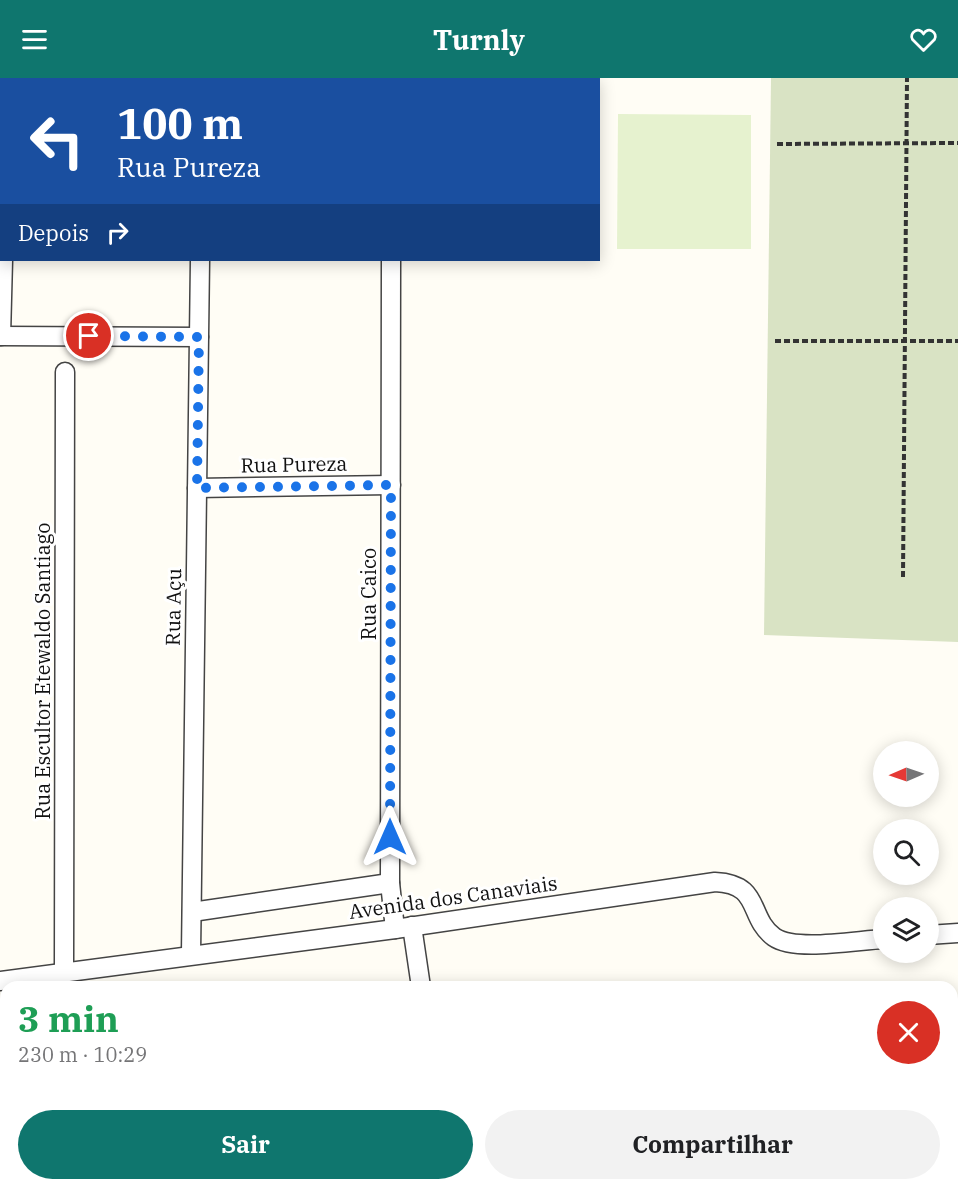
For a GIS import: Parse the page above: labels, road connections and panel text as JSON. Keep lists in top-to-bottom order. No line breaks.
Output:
{"streets":{"street":["Rua Pureza","Rua Caico","Rua Açu","Rua Escultor Etewaldo Santiago","Avenida dos Canaviais"]},"crossings":[["Rua Pureza","Rua Caico"],["Rua Pureza","Rua Açu"],["Rua Caico","Avenida dos Canaviais"],["Rua Açu","Avenida dos Canaviais"],["Rua Escultor Etewaldo Santiago","Avenida dos Canaviais"]],"north":"left","page":{"header":"Turnly","turn":["100 m","Rua Pureza"],"then":"Depois","heading":["3 min","230 m · 10:29"],"buttons":["Sair","Compartilhar"]}}
